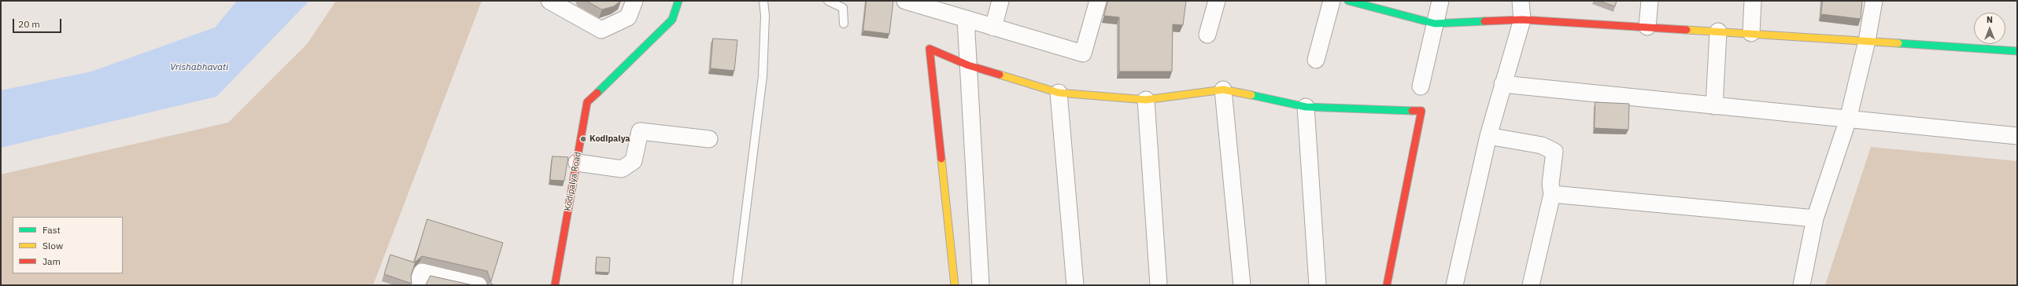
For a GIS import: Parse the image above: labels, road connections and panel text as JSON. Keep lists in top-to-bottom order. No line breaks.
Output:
{"streets":{"street":["Kodipalya Road"]},"water":["Vrishabhavati"],"places":["Kodipalya"],"legend":["Fast","Slow","Jam"],"scale_bar":"20 m","north":"top"}
